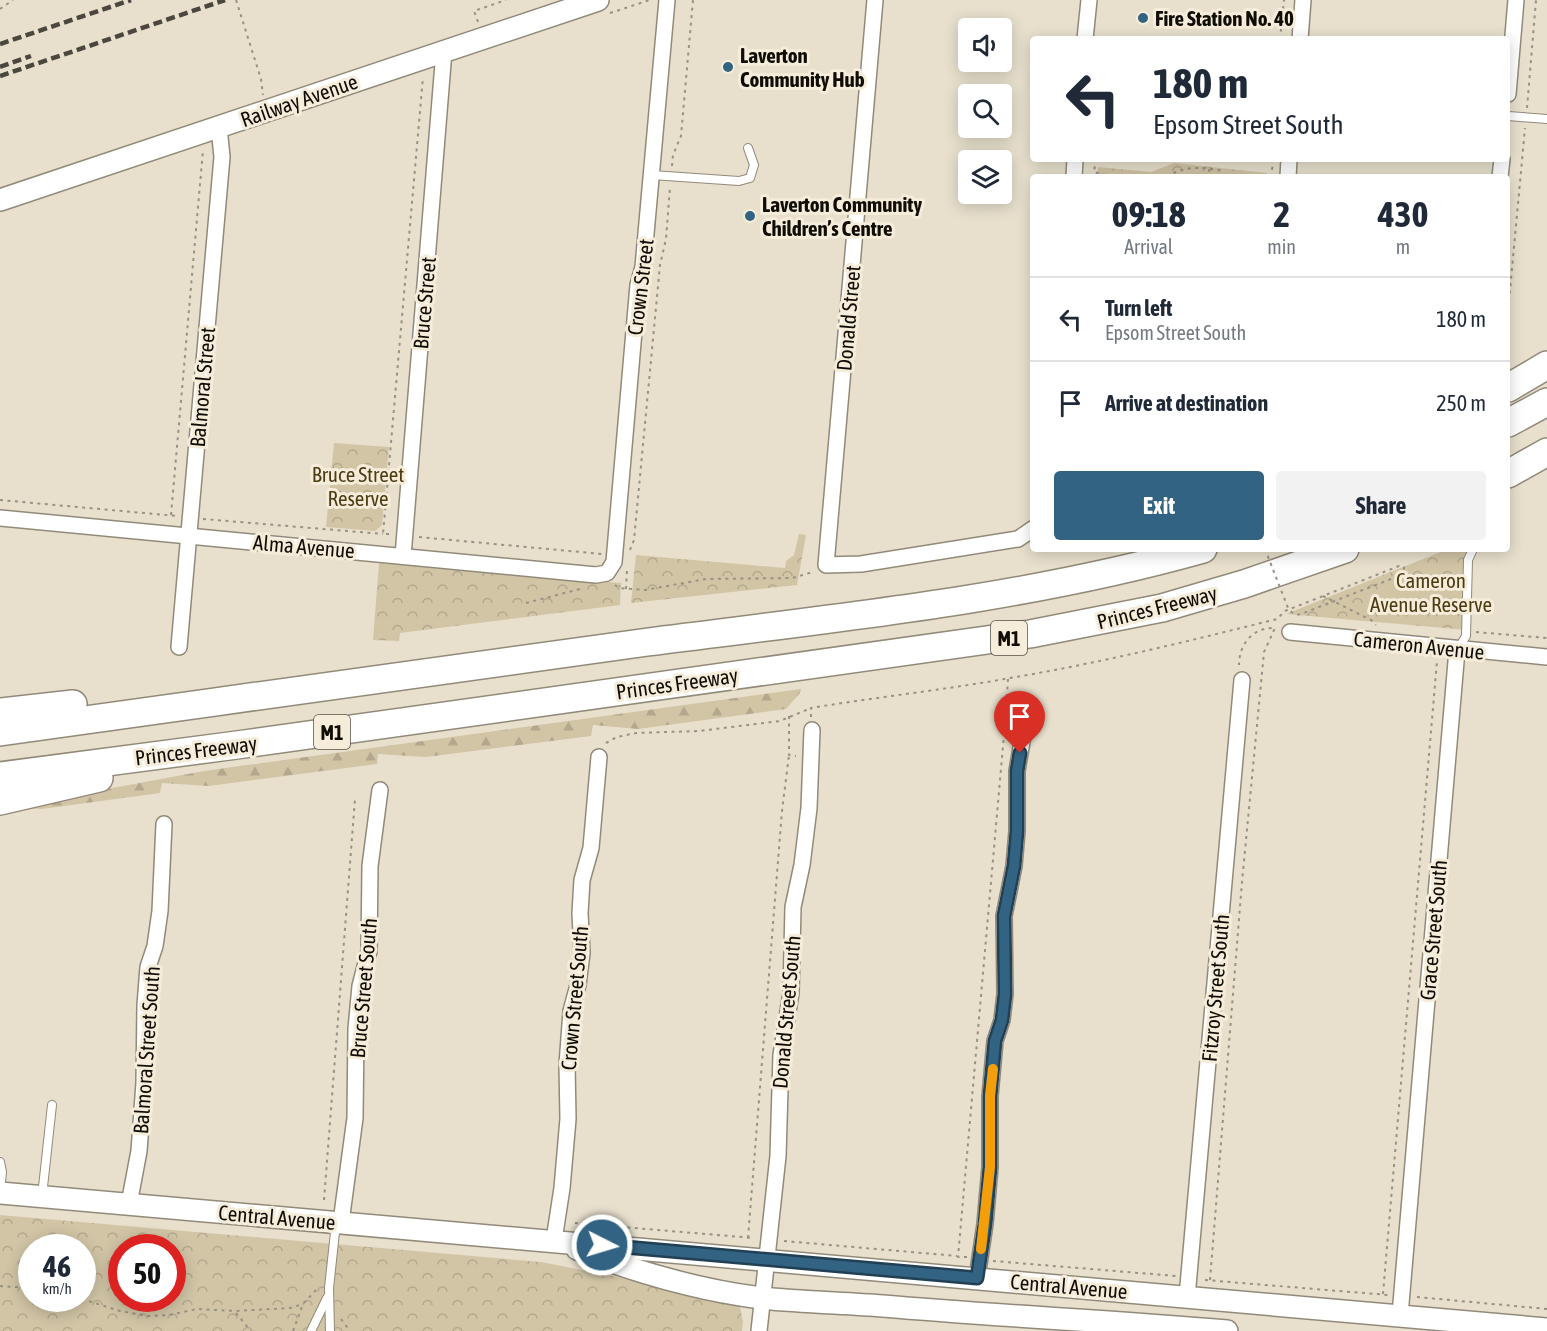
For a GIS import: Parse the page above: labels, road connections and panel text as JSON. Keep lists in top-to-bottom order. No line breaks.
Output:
{"streets":{"highway":["Princes Freeway","M1"],"main road":["Railway Avenue","Central Avenue"],"street":["Crown Street","Bruce Street","Donald Street","Balmoral Street","Alma Avenue","Cameron Avenue","Grace Street South","Bruce Street South","Fitzroy Street South","Crown Street South","Donald Street South","Balmoral Street South"]},"crossings":[["Railway Avenue","Bruce Street"],["Railway Avenue","Balmoral Street"],["Crown Street","Alma Avenue"],["Bruce Street","Alma Avenue"],["Balmoral Street","Alma Avenue"],["Cameron Avenue","Grace Street South"],["Grace Street South","Central Avenue"],["Bruce Street South","Central Avenue"],["Fitzroy Street South","Central Avenue"],["Crown Street South","Central Avenue"],["Donald Street South","Central Avenue"],["Balmoral Street South","Central Avenue"]],"parks":["Bruce Street Reserve","Cameron Avenue Reserve"],"places":["Fire Station No. 40","Laverton Community Hub","Laverton Community Children’s Centre"],"page":{"turn":["180 m","Epsom Street South"],"eta":["09:18","Arrival","2","min","430","m"],"list":[{"name":"Turn left","note":"Epsom Street South","value":"180 m"},{"name":"Arrive at destination","value":"250 m"}],"buttons":["Exit","Share"],"speed":"46 km/h","limit":"50"}}
